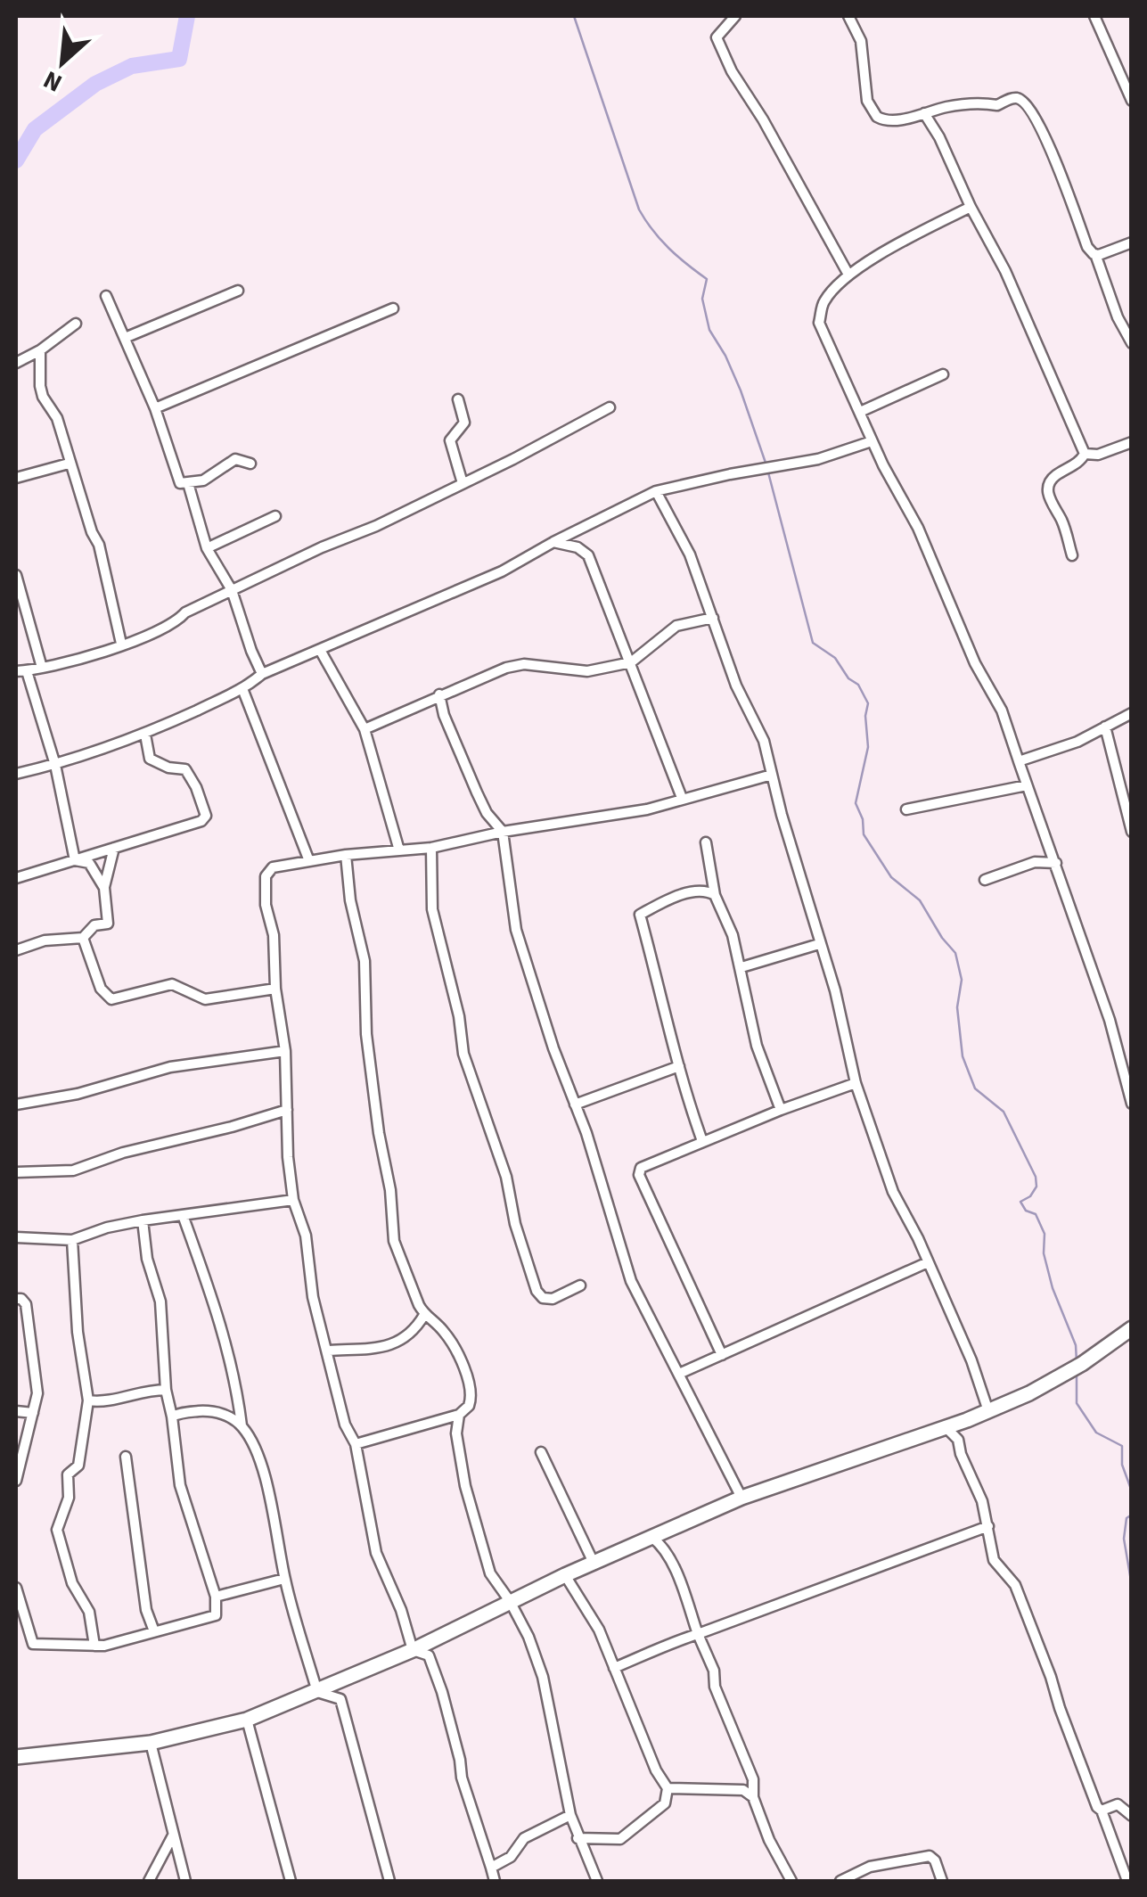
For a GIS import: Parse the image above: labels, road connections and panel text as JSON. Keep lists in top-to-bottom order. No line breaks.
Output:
{"north":"bottom left"}
